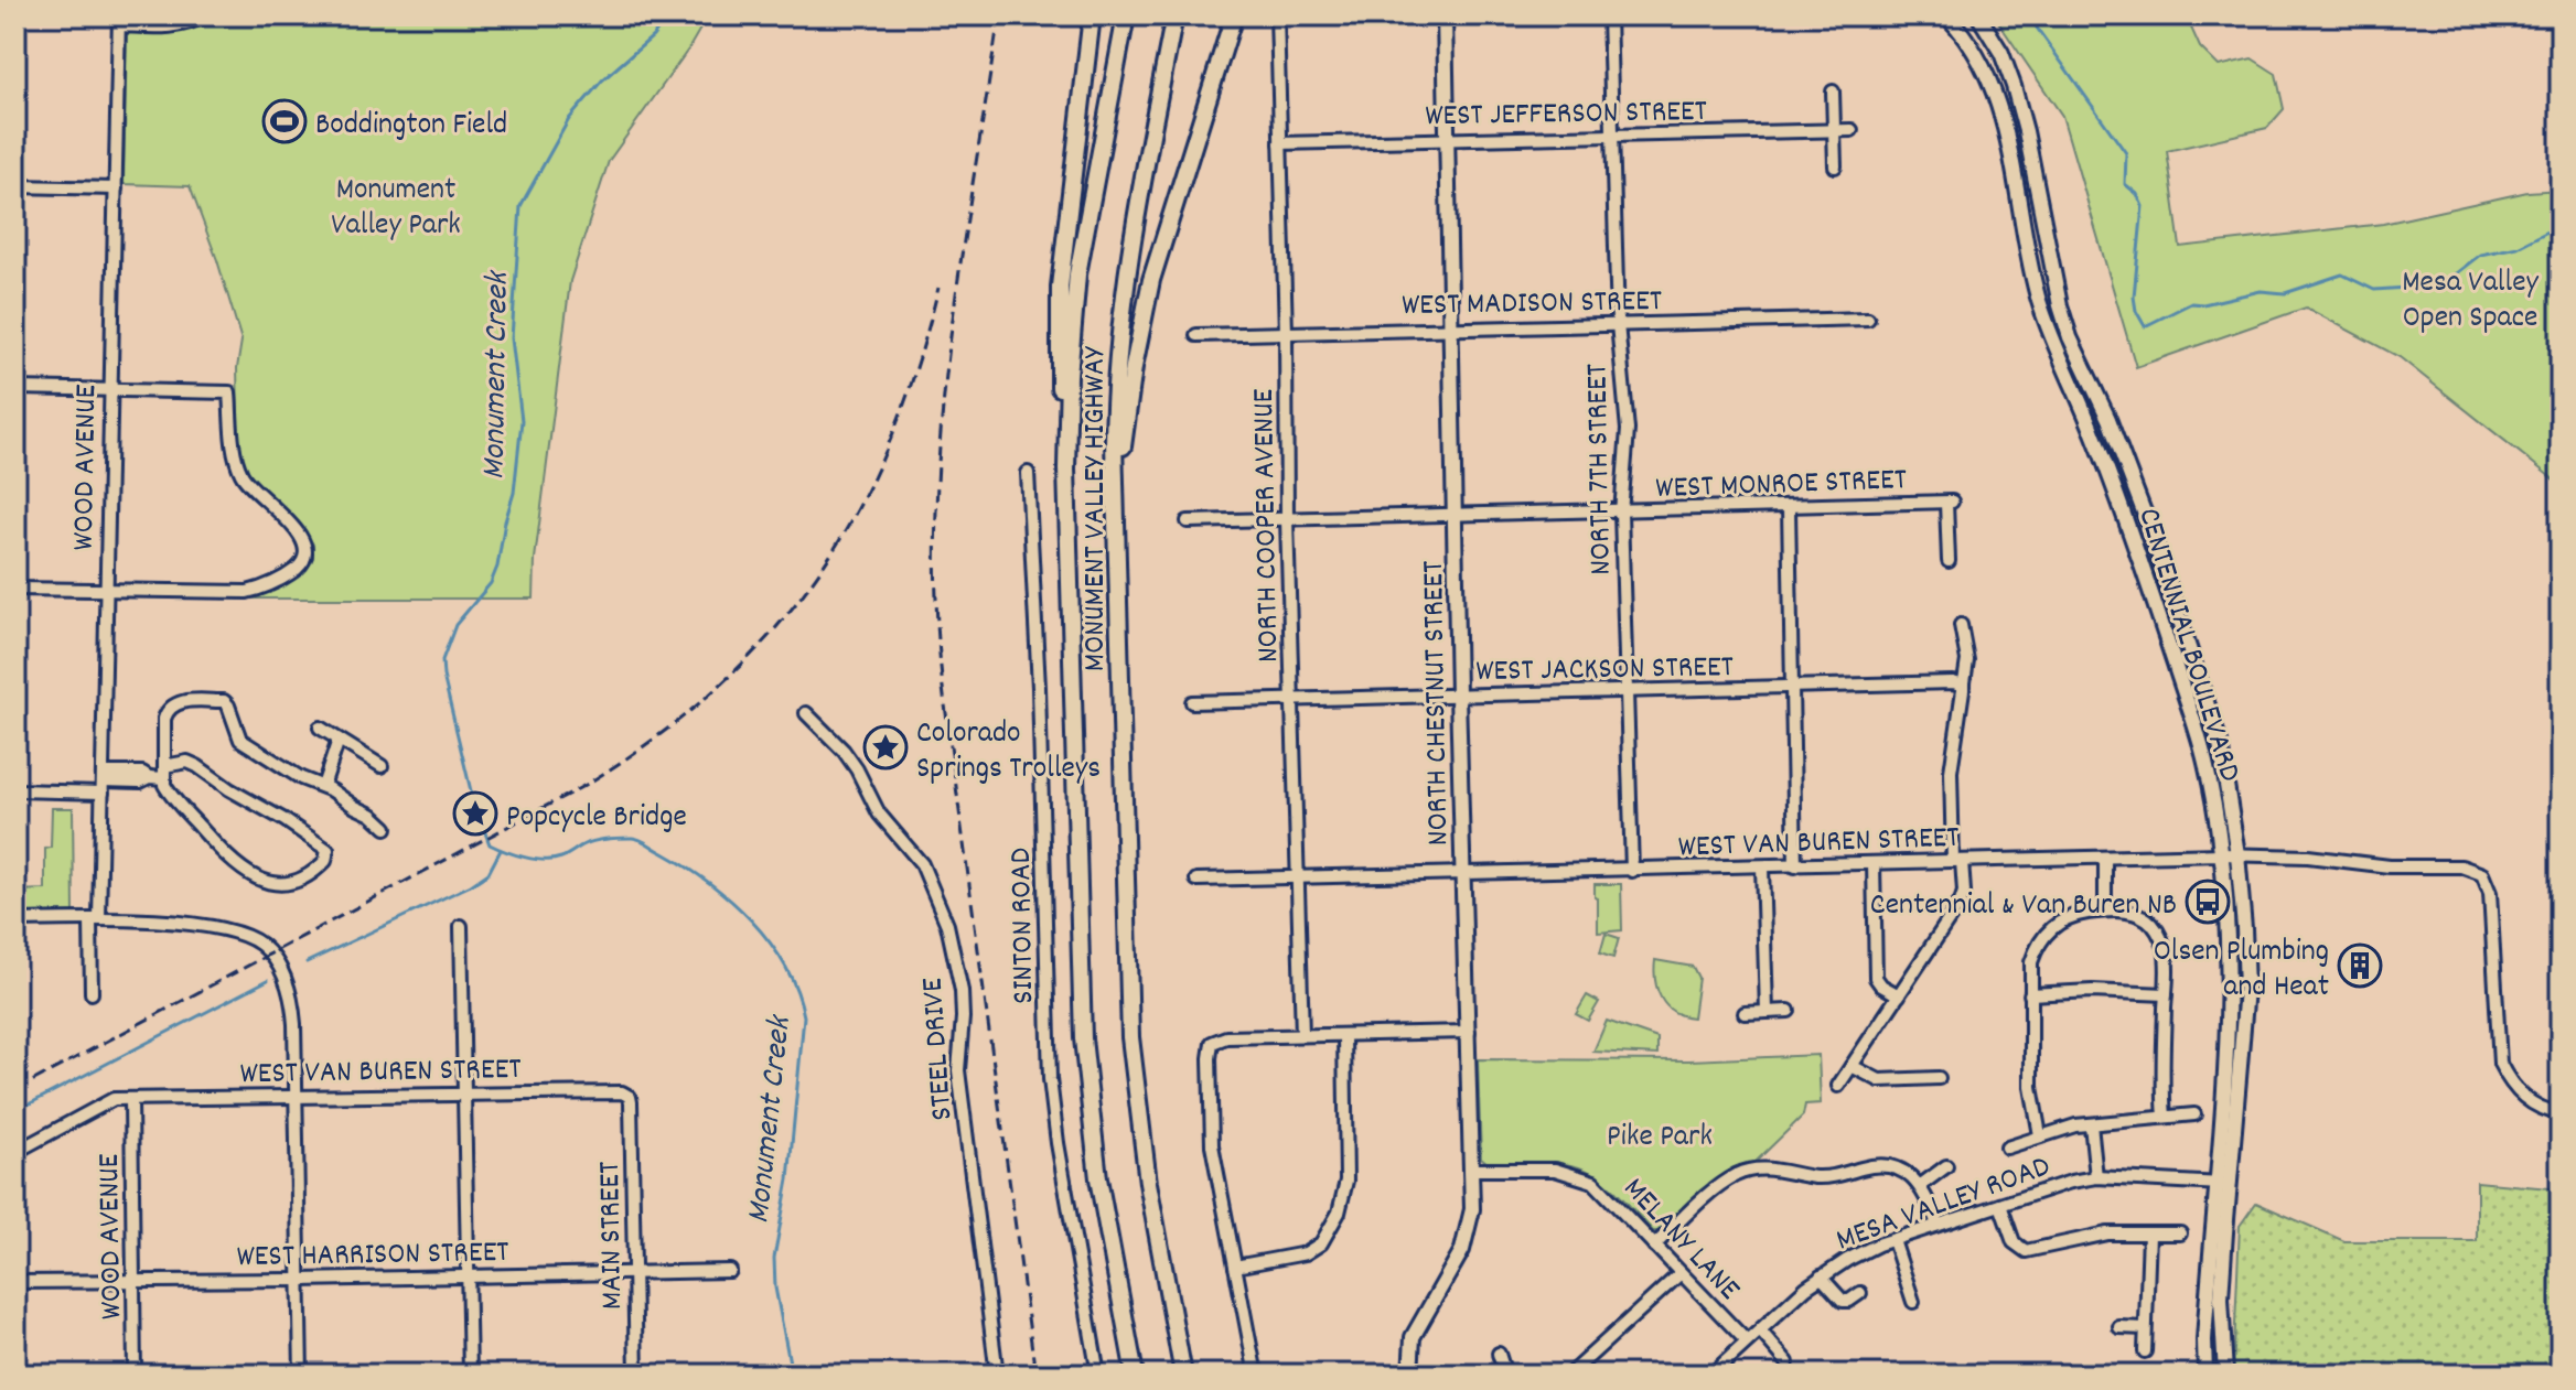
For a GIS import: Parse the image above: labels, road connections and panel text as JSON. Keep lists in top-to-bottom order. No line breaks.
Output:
{"streets":{"highway":["MONUMENT VALLEY HIGHWAY"],"main road":["CENTENNIAL BOULEVARD","NORTH CHESTNUT STREET"],"street":["WEST JEFFERSON STREET","WEST MADISON STREET","WOOD AVENUE","NORTH 7TH STREET","WEST MONROE STREET","NORTH COOPER AVENUE","WEST JACKSON STREET","WEST VAN BUREN STREET","SINTON ROAD","STEEL DRIVE","MESA VALLEY ROAD","MAIN STREET","MELANY LANE","WEST HARRISON STREET"]},"crossings":[["WEST JEFFERSON STREET","NORTH 7TH STREET"],["WEST JEFFERSON STREET","NORTH COOPER AVENUE"],["WEST JEFFERSON STREET","NORTH CHESTNUT STREET"],["WEST MADISON STREET","NORTH 7TH STREET"],["WEST MADISON STREET","NORTH COOPER AVENUE"],["WEST MADISON STREET","NORTH CHESTNUT STREET"],["WOOD AVENUE","WEST VAN BUREN STREET"],["WOOD AVENUE","WEST HARRISON STREET"],["NORTH 7TH STREET","WEST MONROE STREET"],["NORTH 7TH STREET","WEST JACKSON STREET"],["NORTH 7TH STREET","WEST VAN BUREN STREET"],["WEST MONROE STREET","NORTH COOPER AVENUE"],["WEST MONROE STREET","NORTH CHESTNUT STREET"],["NORTH COOPER AVENUE","WEST JACKSON STREET"],["NORTH COOPER AVENUE","WEST VAN BUREN STREET"],["CENTENNIAL BOULEVARD","WEST VAN BUREN STREET"],["CENTENNIAL BOULEVARD","MESA VALLEY ROAD"],["WEST JACKSON STREET","NORTH CHESTNUT STREET"],["NORTH CHESTNUT STREET","WEST VAN BUREN STREET"],["NORTH CHESTNUT STREET","MELANY LANE"],["WEST VAN BUREN STREET","MAIN STREET"],["MESA VALLEY ROAD","MELANY LANE"],["MAIN STREET","WEST HARRISON STREET"]],"water":["Monument Creek"],"parks":["Monument Valley Park","Mesa Valley Open Space","Pike Park"],"places":{"sports":["Boddington Field"],"place":["Colorado Springs Trolleys","Popcycle Bridge"],"bus stop":["Centennial & Van Buren NB"],"building":["Olsen Plumbing and Heat"]}}
